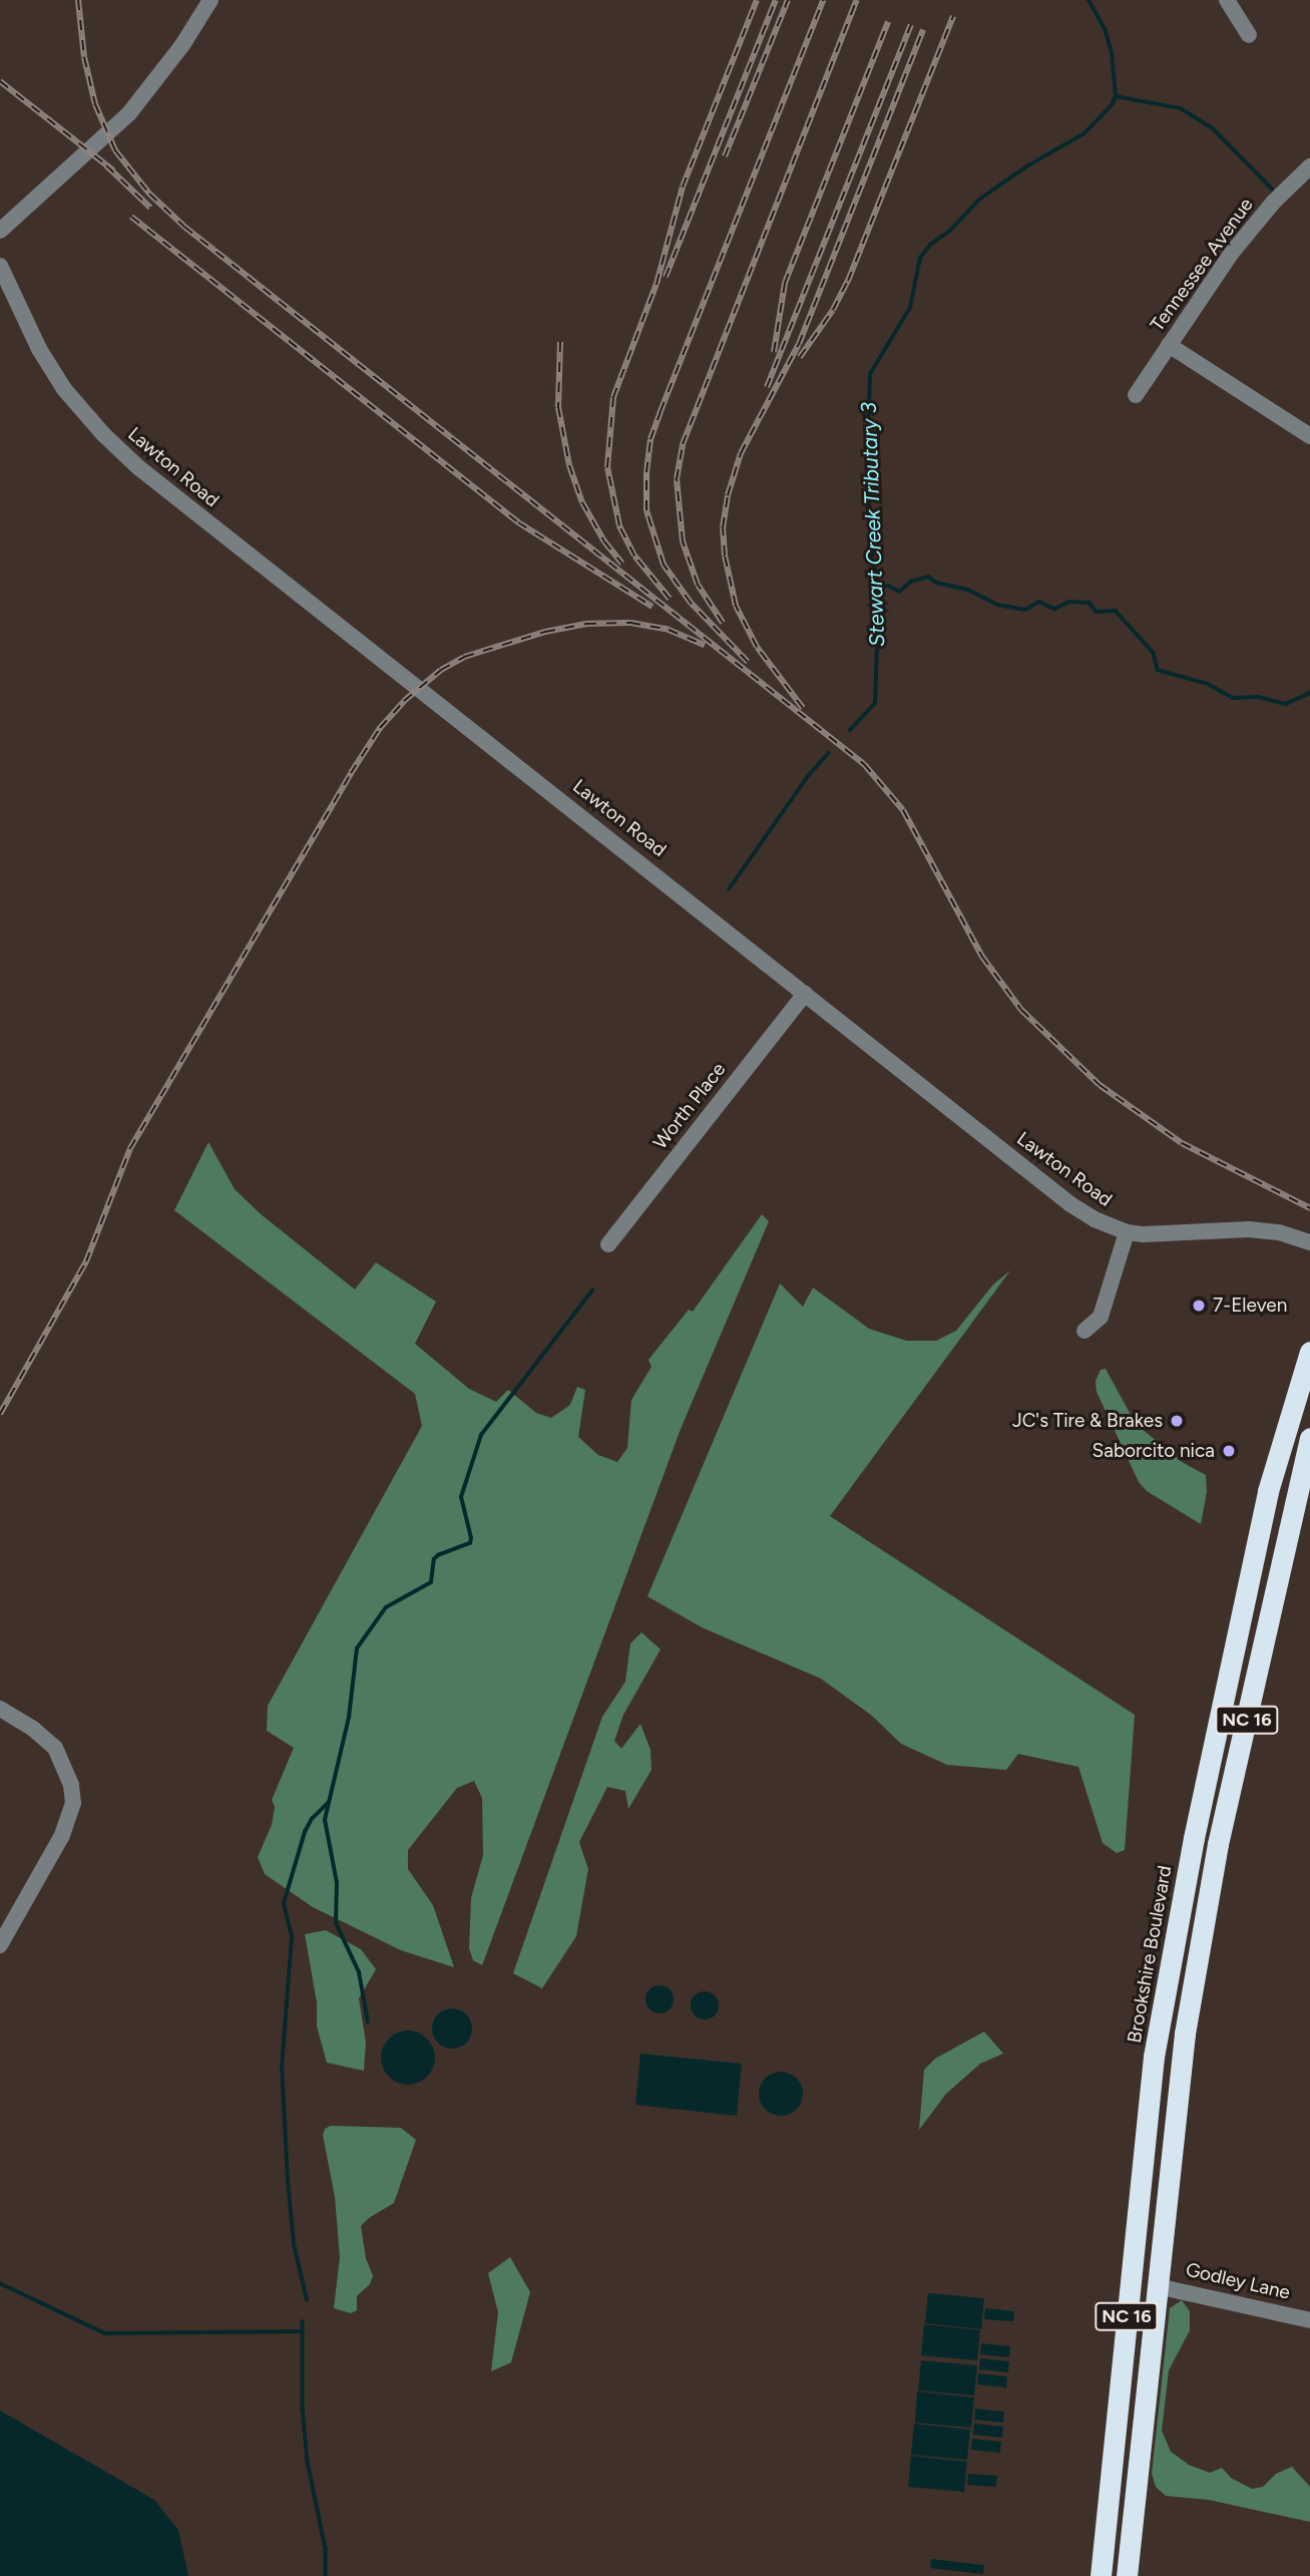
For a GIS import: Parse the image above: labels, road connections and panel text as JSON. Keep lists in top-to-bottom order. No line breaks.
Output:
{"streets":{"highway":["NC 16","Brookshire Boulevard"],"street":["Tennessee Avenue","Lawton Road","Worth Place","Godley Lane"]},"crossings":[["Lawton Road","Worth Place"],["NC 16","Godley Lane"]],"water":["Stewart Creek Tributary 3"],"places":["7-Eleven","JC's Tire & Brakes","Saborcito nica"]}
